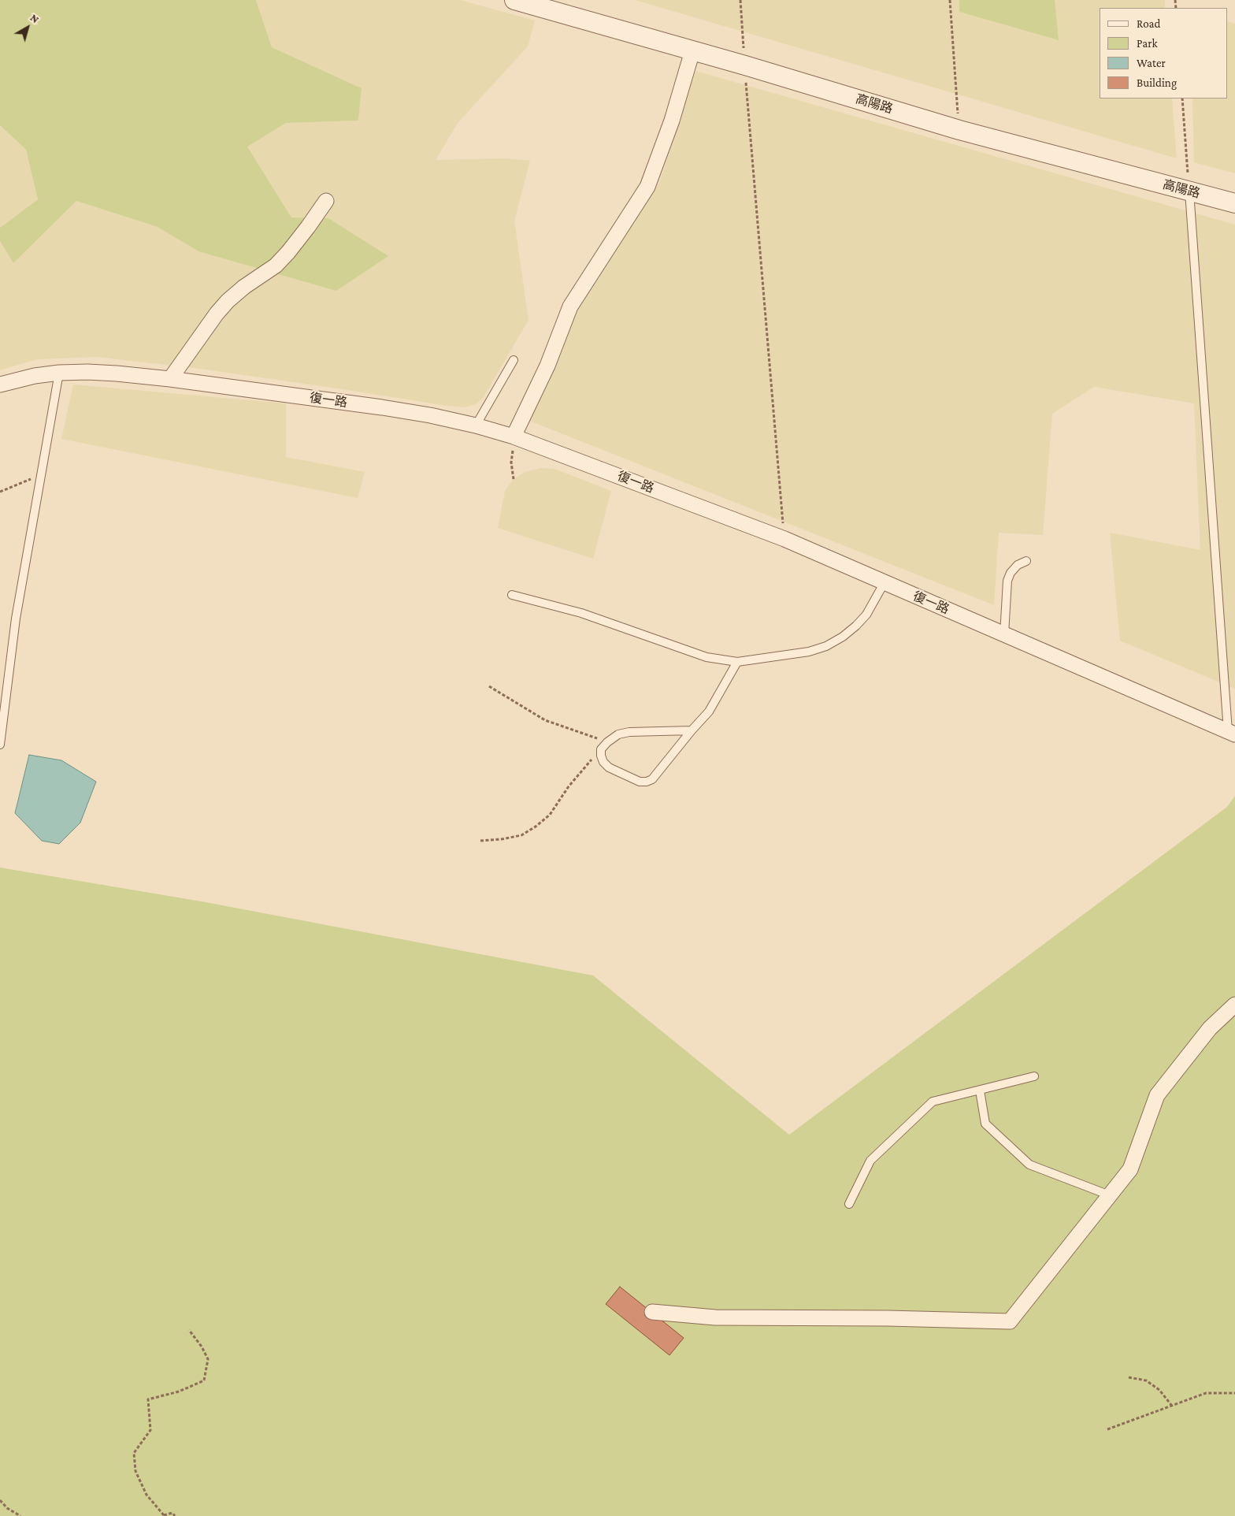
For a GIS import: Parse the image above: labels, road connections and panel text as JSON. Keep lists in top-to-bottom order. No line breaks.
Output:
{"streets":{"street":["高陽路","復一路"]},"legend":["Road","Park","Water","Building"],"north":"top right"}
